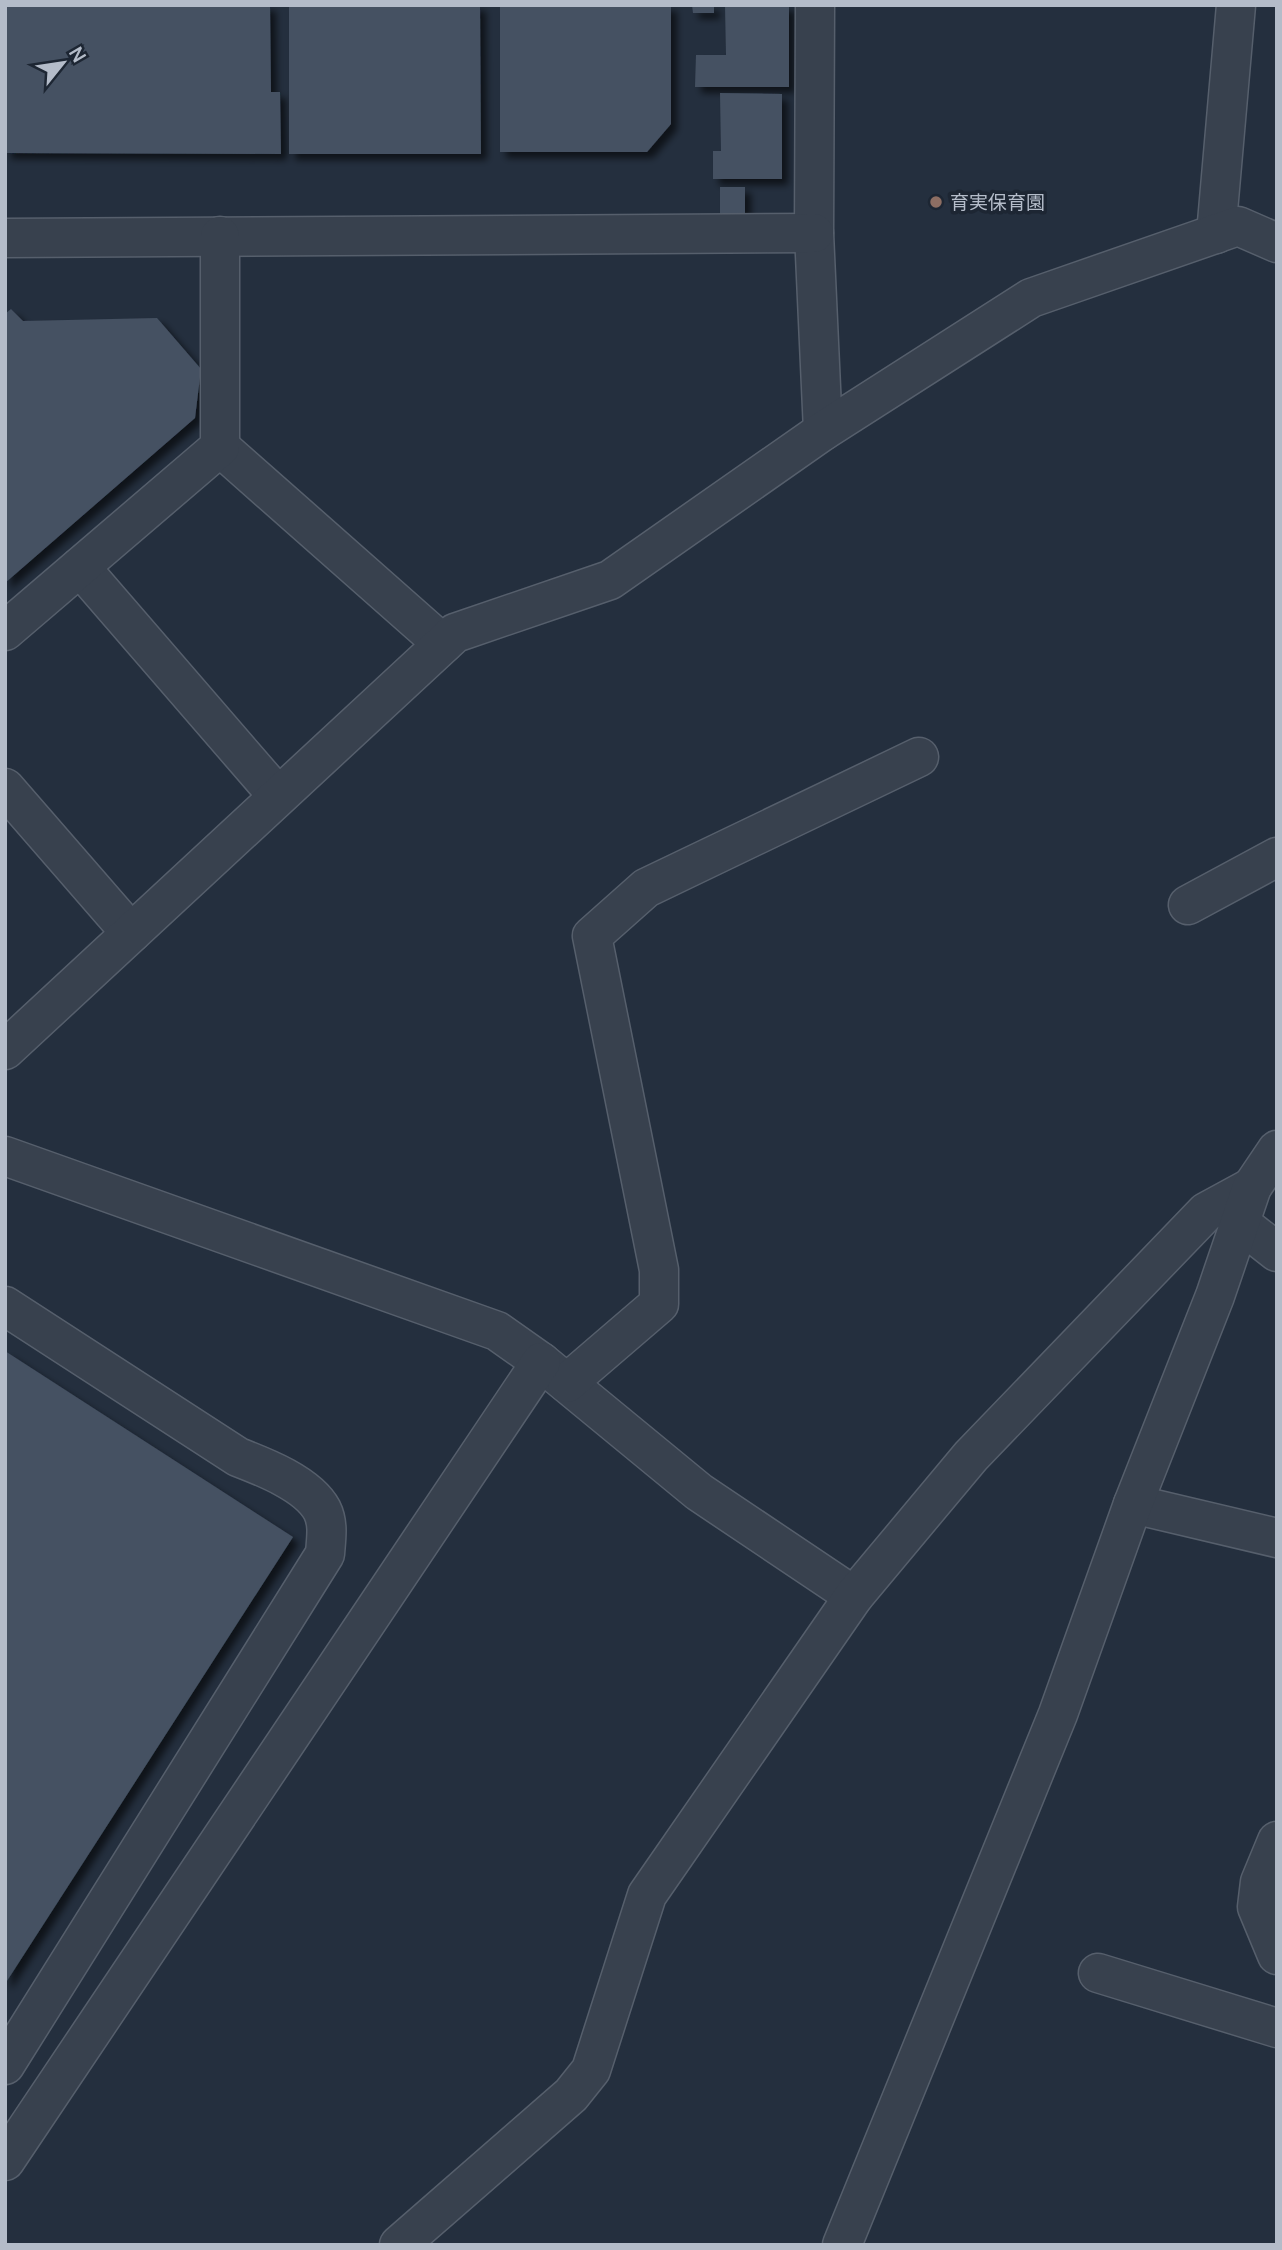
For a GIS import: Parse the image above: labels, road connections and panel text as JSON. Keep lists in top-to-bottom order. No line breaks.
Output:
{"places":["育実保育園"],"north":"top right"}
